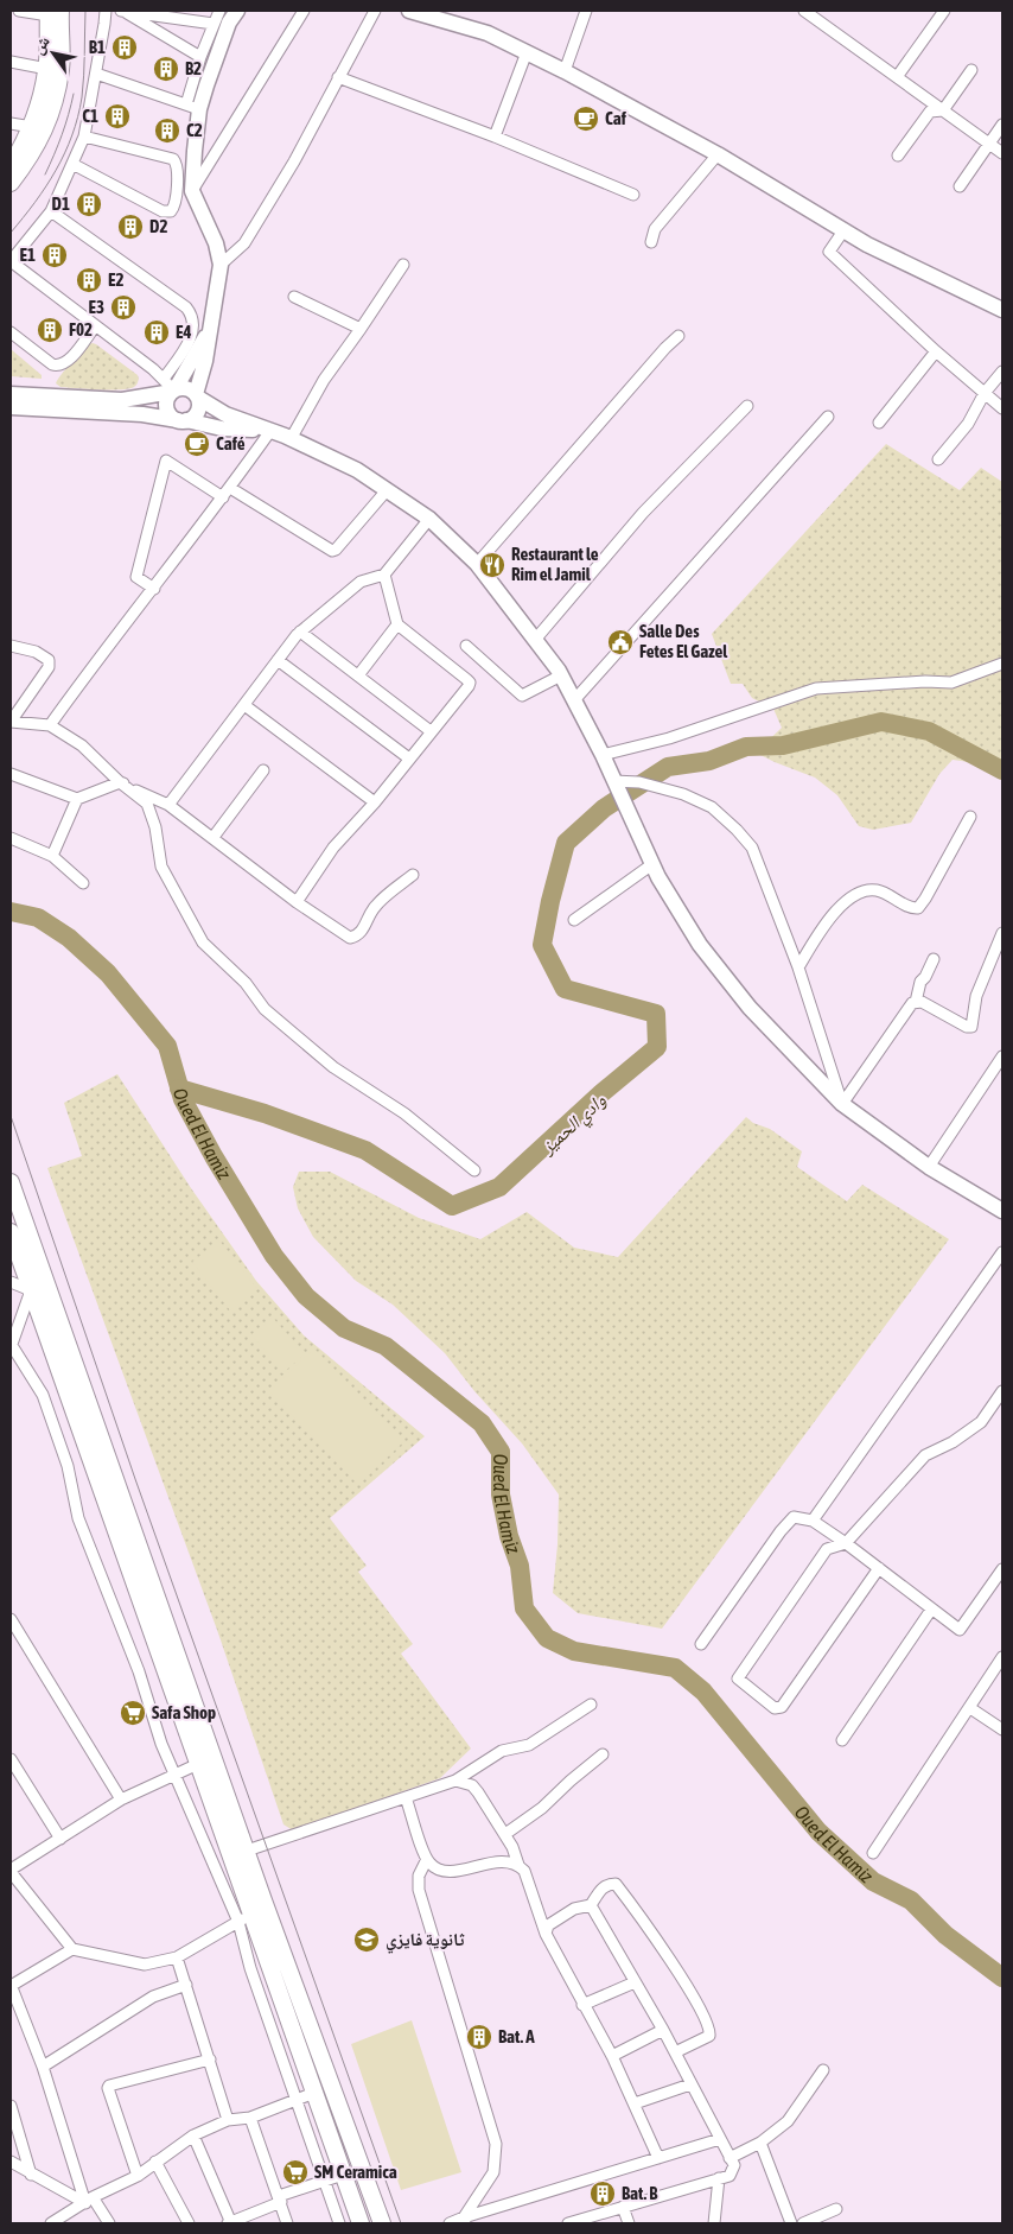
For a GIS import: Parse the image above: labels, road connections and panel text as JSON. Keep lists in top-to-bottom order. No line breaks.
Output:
{"water":["وادي الحميز","Oued El Hamiz"],"places":{"building":["B1","B2","C1","C2","D1","D2","E1","E2","E3","F02","E4","Bat. A","Bat. B"],"cafe":["Caf","Café"],"restaurant":["Restaurant le Rim el Jamil"],"public building":["Salle Des Fetes El Gazel"],"supermarket":["Safa Shop","SM Ceramica"],"school or university":["ثانوية فايزي"]},"north":"top left"}
